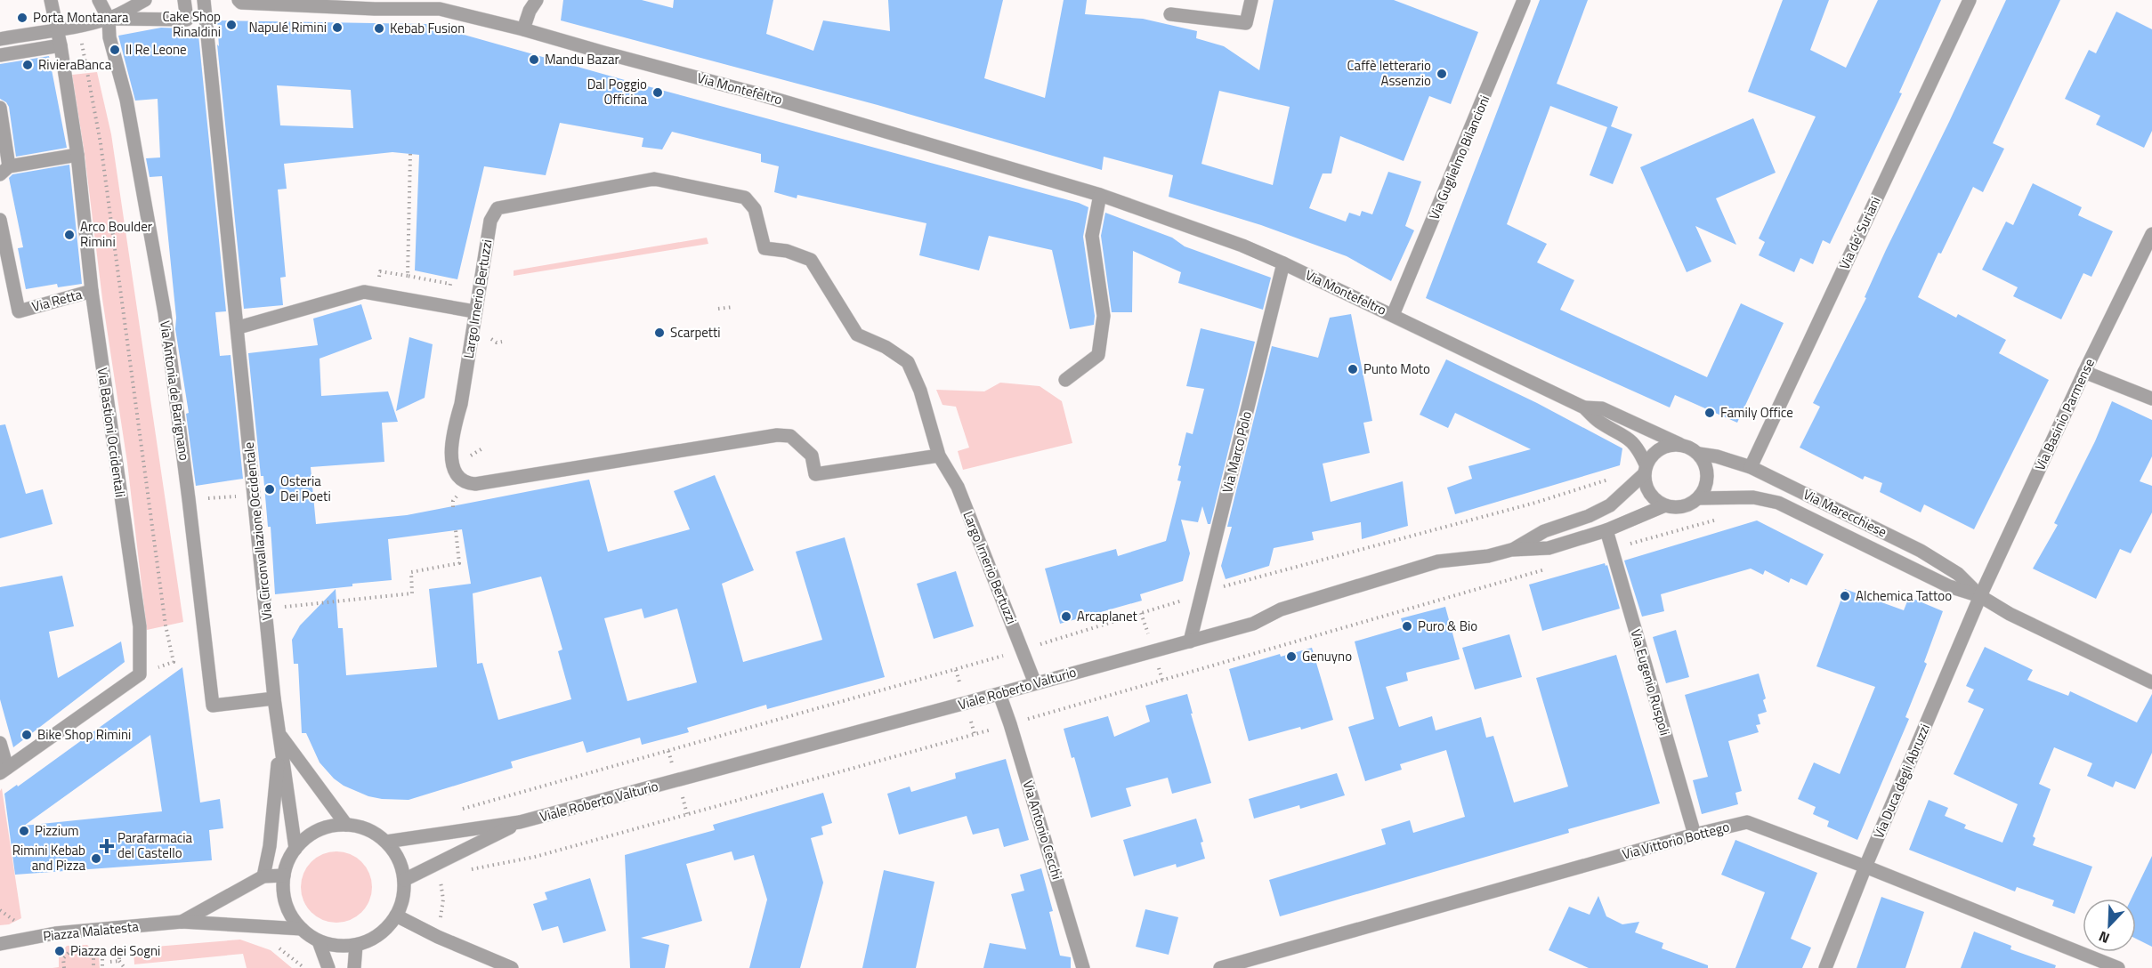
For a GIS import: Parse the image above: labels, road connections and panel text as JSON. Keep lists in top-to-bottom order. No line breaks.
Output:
{"streets":{"street":["Via Montefeltro","Via Guglielmo Bilancioni","Via de' Suriani","Largo Irnerio Bertuzzi","Via Retta","Via Antonia de Barignano","Via Basinio Parmense","Via Bastioni Occidentali","Via Marco Polo","Via Marecchiese","Via Circonvallazione Occidentale","Via Eugenio Ruspoli","Viale Roberto Valturio","Via Duca degli Abruzzi","Via Antonio Cecchi","Via Vittorio Bottego","Piazza Malatesta"]},"crossings":[["Via Montefeltro","Via Guglielmo Bilancioni"],["Via Montefeltro","Via Marco Polo"],["Via Montefeltro","Via Marecchiese"],["Via Montefeltro","Viale Roberto Valturio"],["Via de' Suriani","Via Marecchiese"],["Largo Irnerio Bertuzzi","Viale Roberto Valturio"],["Via Retta","Via Bastioni Occidentali"],["Via Antonia de Barignano","Via Circonvallazione Occidentale"],["Via Basinio Parmense","Via Marecchiese"],["Via Basinio Parmense","Via Duca degli Abruzzi"],["Via Marco Polo","Viale Roberto Valturio"],["Via Marecchiese","Viale Roberto Valturio"],["Via Marecchiese","Via Duca degli Abruzzi"],["Via Circonvallazione Occidentale","Viale Roberto Valturio"],["Via Circonvallazione Occidentale","Piazza Malatesta"],["Via Eugenio Ruspoli","Viale Roberto Valturio"],["Via Eugenio Ruspoli","Via Vittorio Bottego"],["Viale Roberto Valturio","Via Antonio Cecchi"],["Viale Roberto Valturio","Piazza Malatesta"],["Via Duca degli Abruzzi","Via Vittorio Bottego"]],"places":{"other":["Porta Montanara","Cake Shop Rinaldini","Napulé Rimini","Kebab Fusion","Il Re Leone","Mandu Bazar","RivieraBanca","Caffè letterario Assenzio","Dal Poggio Officina","Arco Boulder Rimini","Scarpetti","Punto Moto","Family Office","Osteria Dei Poeti","Alchemica Tattoo","Arcaplanet","Puro & Bio","Genuyno","Bike Shop Rimini","Pizzium","Rimini Kebab and Pizza","Piazza dei Sogni"],"health":["Parafarmacia del Castello"]},"north":"bottom left"}
